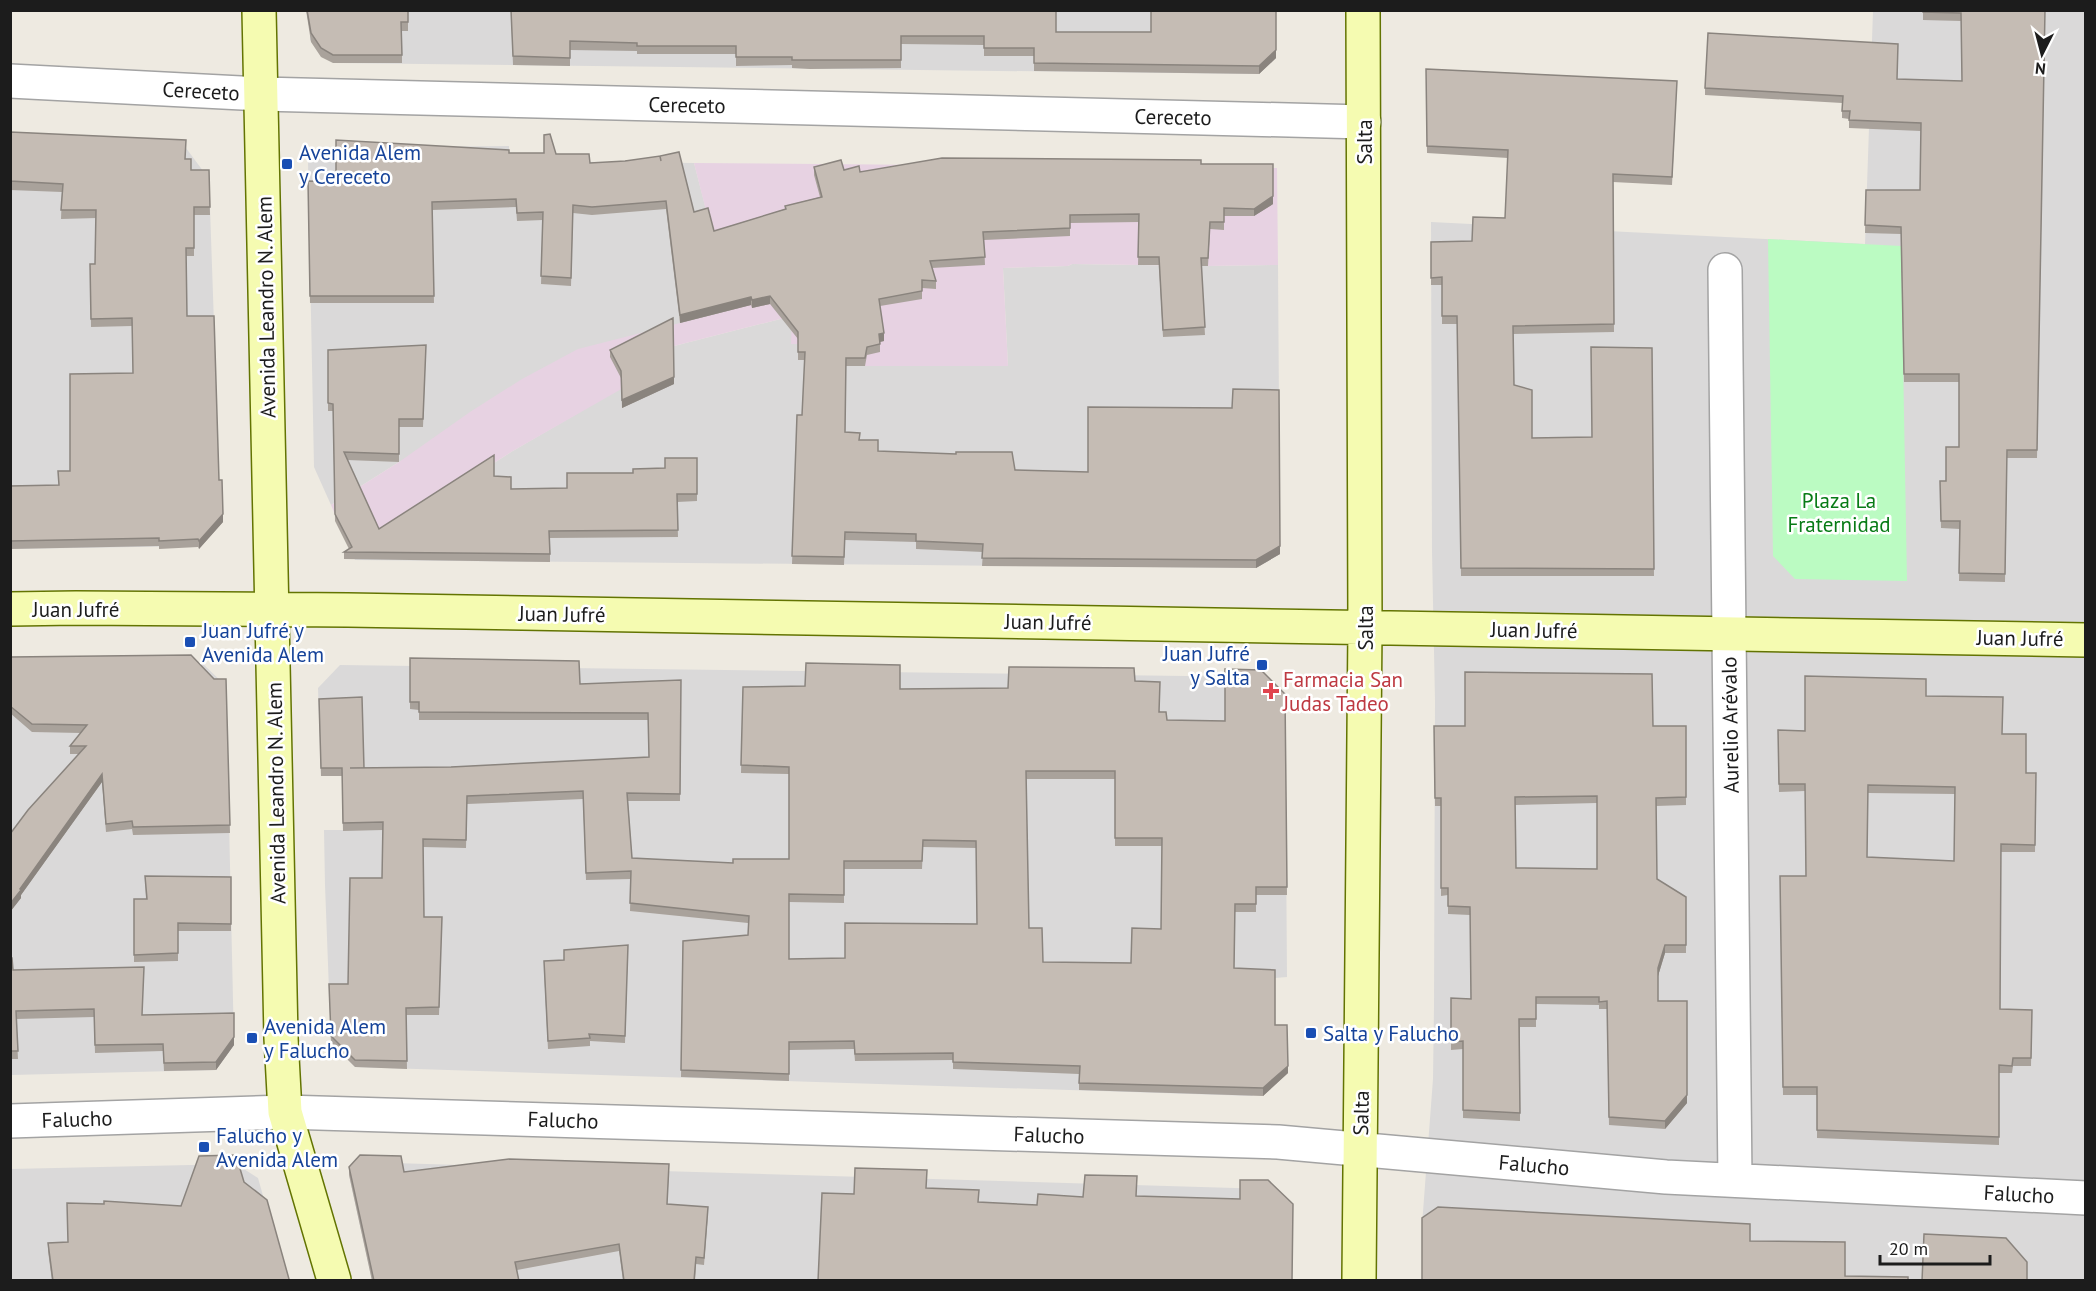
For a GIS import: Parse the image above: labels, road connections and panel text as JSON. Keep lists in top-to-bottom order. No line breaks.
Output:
{"streets":{"street":["Cereceto","Salta","Avenida Leandro N. Alem","Juan Jufré","Aurelio Arévalo","Falucho"]},"crossings":[["Cereceto","Salta"],["Cereceto","Avenida Leandro N. Alem"],["Salta","Juan Jufré"],["Salta","Falucho"],["Avenida Leandro N. Alem","Juan Jufré"],["Avenida Leandro N. Alem","Falucho"],["Juan Jufré","Aurelio Arévalo"],["Aurelio Arévalo","Falucho"]],"parks":["Plaza La Fraternidad"],"places":{"transit":["Avenida Alem y Cereceto","Juan Jufré y Avenida Alem","Juan Jufré y Salta","Salta y Falucho","Avenida Alem y Falucho","Falucho y Avenida Alem"],"health":["Farmacia San Judas Tadeo"]},"scale_bar":"20 m","north":"bottom"}
